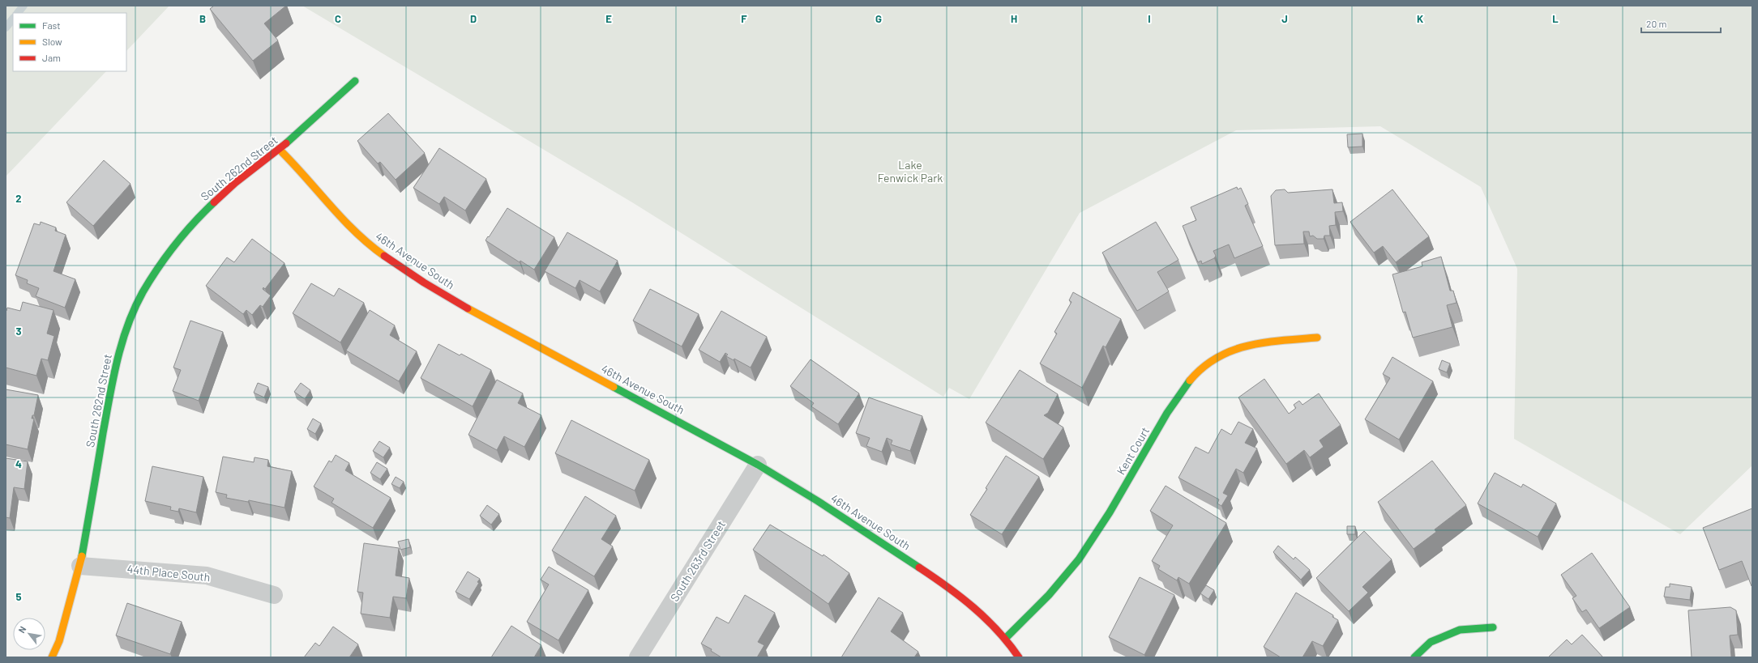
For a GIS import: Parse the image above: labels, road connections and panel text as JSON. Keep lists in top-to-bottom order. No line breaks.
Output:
{"streets":{"street":["South 262nd Street","46th Avenue South","Kent Court","South 263rd Street","44th Place South"]},"crossings":[["South 262nd Street","46th Avenue South"],["South 262nd Street","44th Place South"],["46th Avenue South","Kent Court"],["46th Avenue South","South 263rd Street"]],"parks":["Lake Fenwick Park"],"legend":["Fast","Slow","Jam"],"scale_bar":"20 m","north":"top left","grid":{"columns":["B","C","D","E","F","G","H","I","J","K","L"],"rows":["2","3","4","5"]}}
